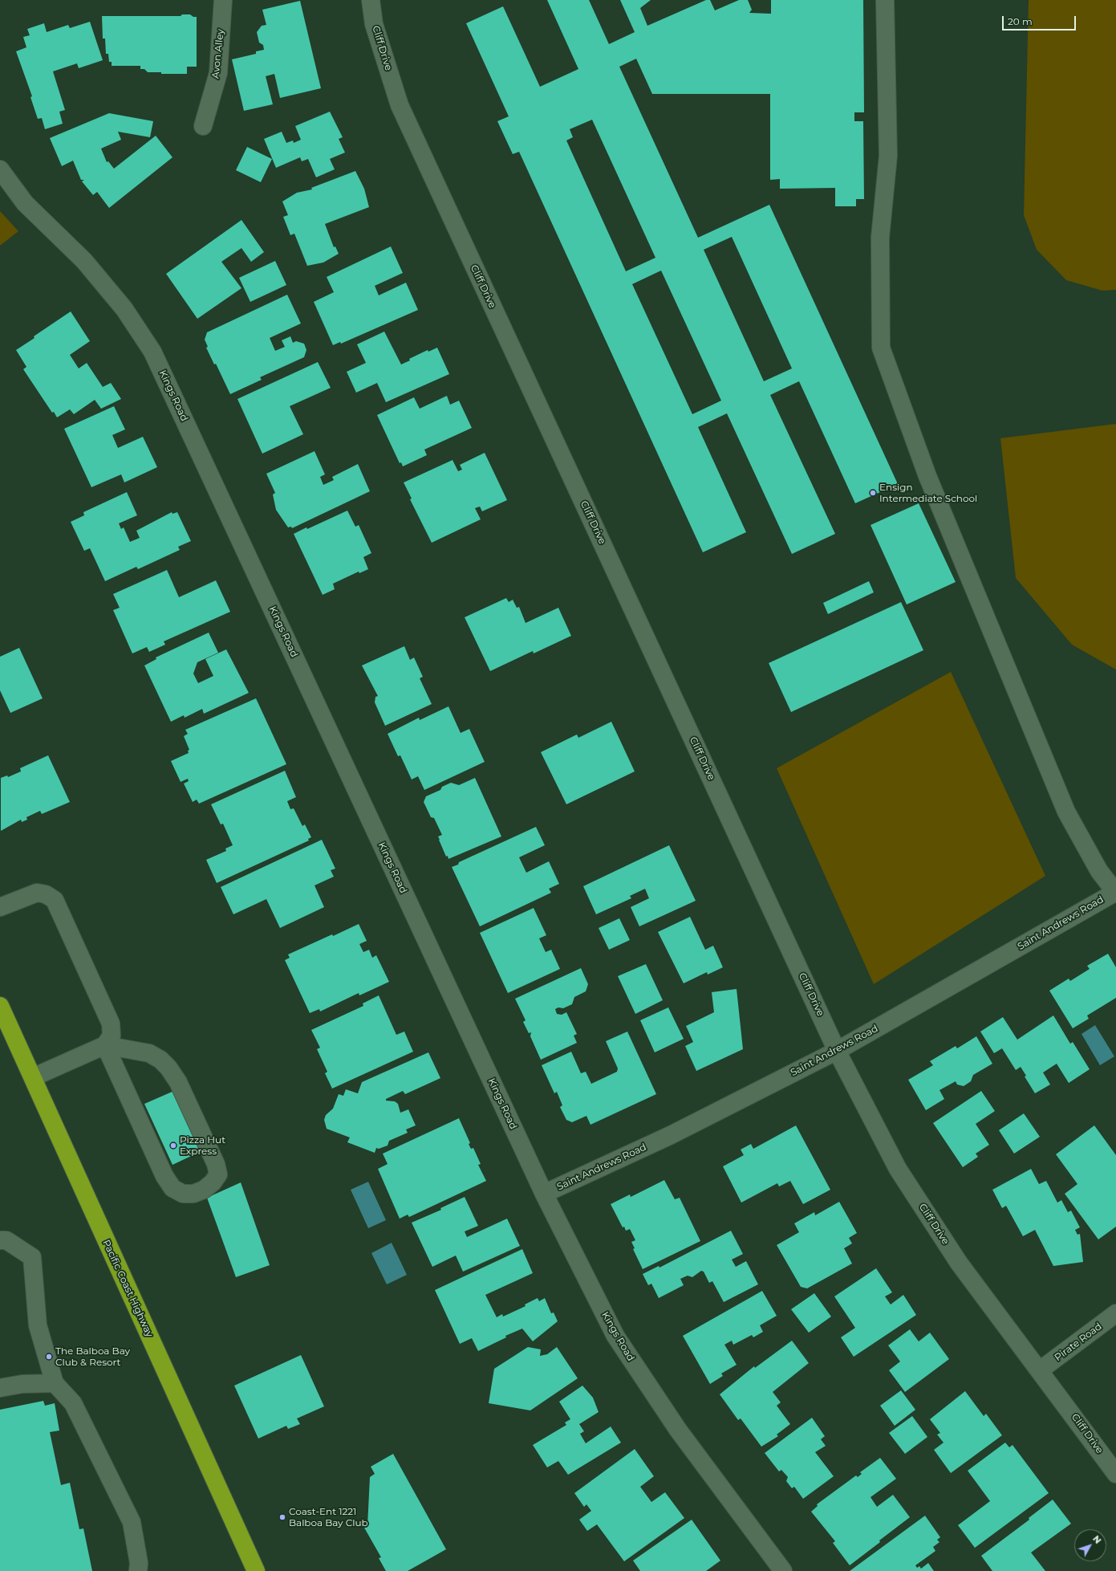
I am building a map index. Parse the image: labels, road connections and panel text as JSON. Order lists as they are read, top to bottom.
{
  "streets": {
    "highway": ["Pacific Coast Highway"],
    "street": [
      "Cliff Drive",
      "Avon Alley",
      "Kings Road",
      "Saint Andrews Road",
      "Pirate Road"
    ]
  },
  "crossings": [
    ["Cliff Drive", "Saint Andrews Road"],
    ["Cliff Drive", "Pirate Road"],
    ["Kings Road", "Saint Andrews Road"]
  ],
  "places": [
    "Ensign Intermediate School",
    "Pizza Hut Express",
    "The Balboa Bay Club & Resort",
    "Coast-Ent 1221 Balboa Bay Club"
  ],
  "scale_bar": "20 m",
  "north": "top right"
}
